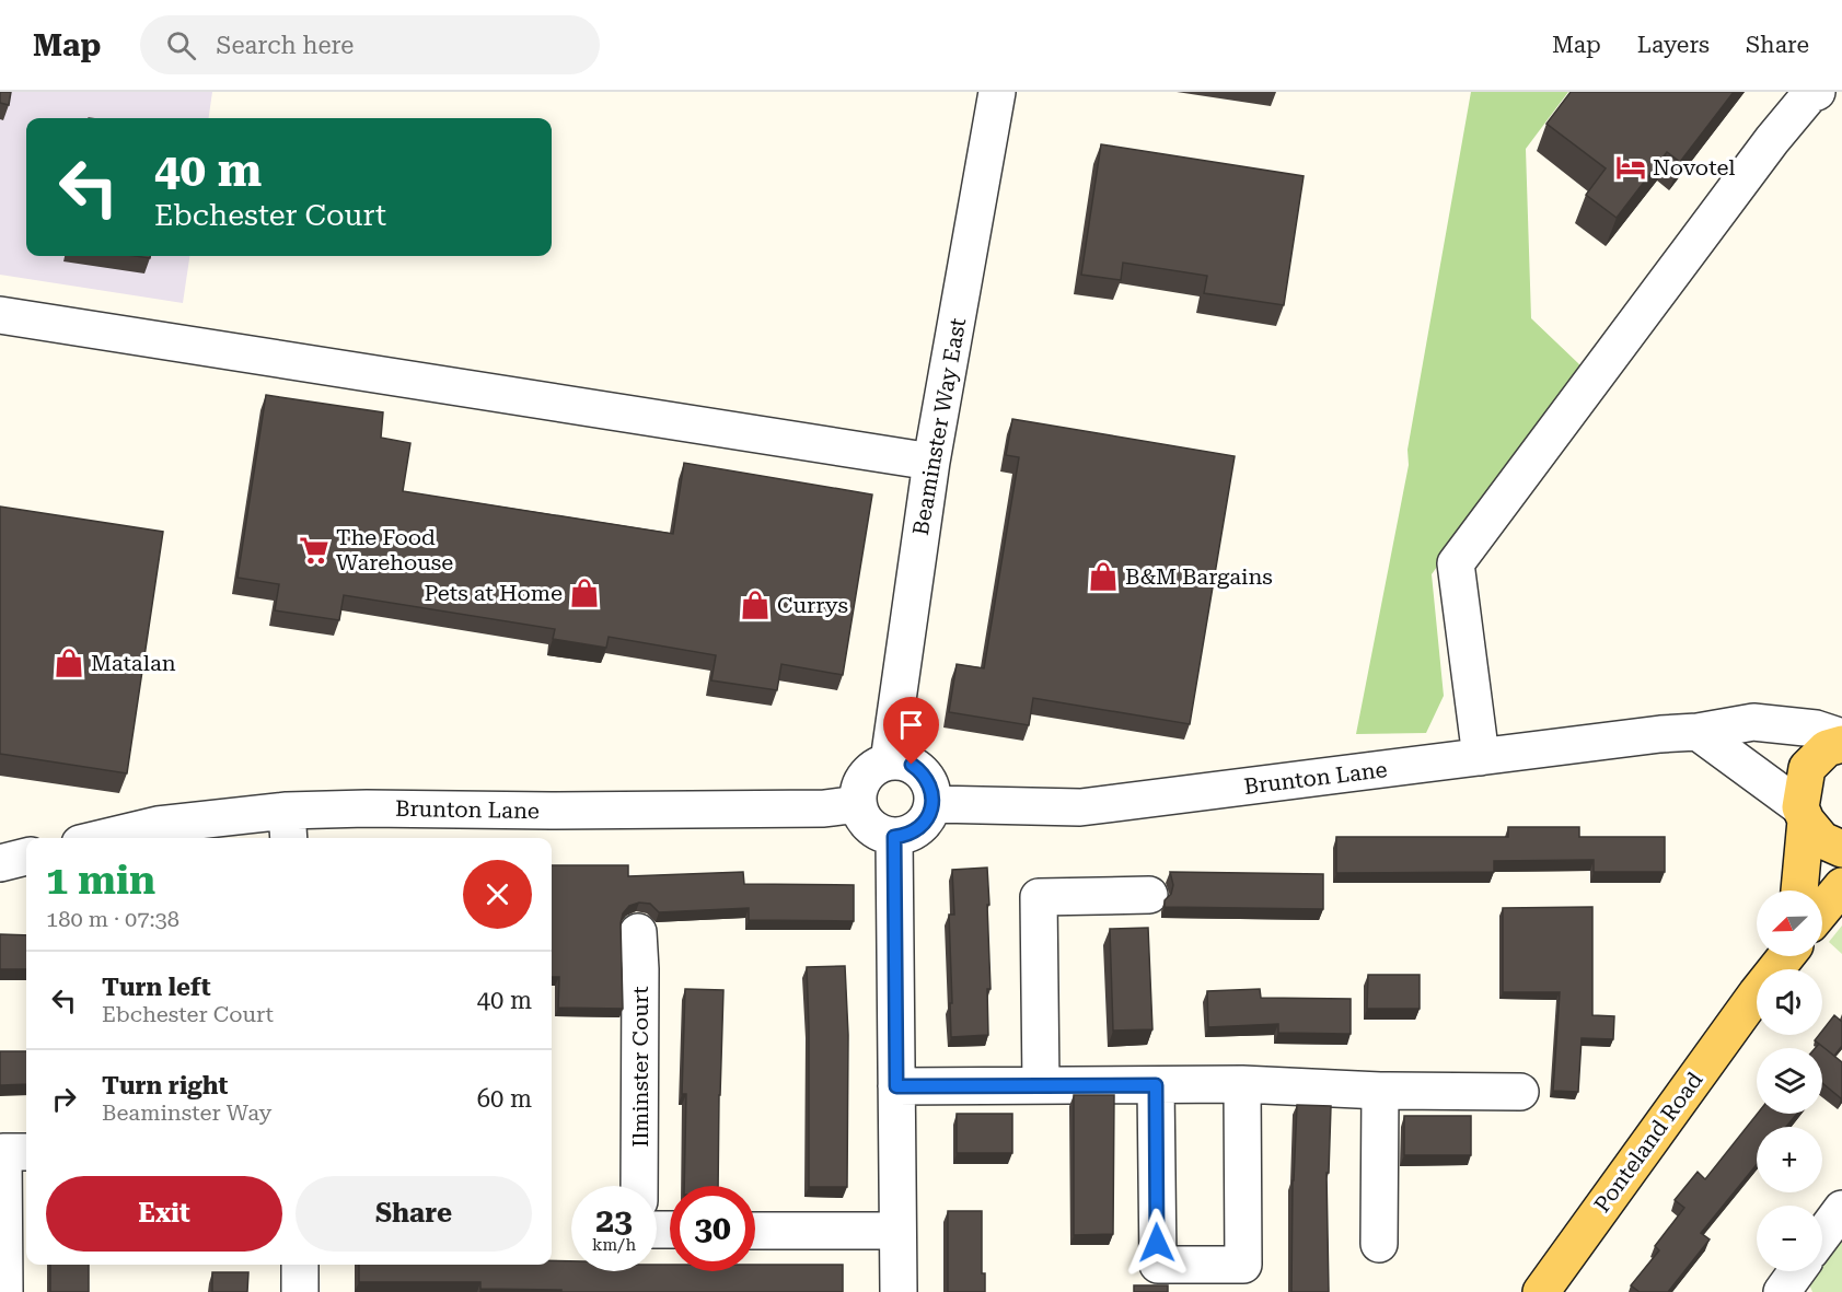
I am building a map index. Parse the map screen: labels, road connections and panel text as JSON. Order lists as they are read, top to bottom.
{
  "streets": {
    "main road": ["Ponteland Road"],
    "street": ["Beaminster Way East", "Brunton Lane", "Ilminster Court"]
  },
  "crossings": [
    ["Beaminster Way East", "Brunton Lane"]
  ],
  "places": {
    "hotel": ["Novotel"],
    "supermarket": ["The Food Warehouse"],
    "shop": [
      "B&M Bargains",
      "Pets at Home",
      "Currys",
      "Matalan"
    ]
  },
  "north": "bottom left",
  "page": {
    "header": "Map",
    "search": "Search here",
    "nav": ["Map", "Layers", "Share"],
    "turn": ["40 m", "Ebchester Court"],
    "heading": ["1 min", "180 m · 07:38"],
    "map_buttons": ["+", "−"],
    "list": [
      {
        "name": "Turn left",
        "note": "Ebchester Court",
        "value": "40 m"
      },
      {
        "name": "Turn right",
        "note": "Beaminster Way",
        "value": "60 m"
      }
    ],
    "buttons": ["Exit", "Share"],
    "speed": "23 km/h",
    "limit": "30"
  }
}
